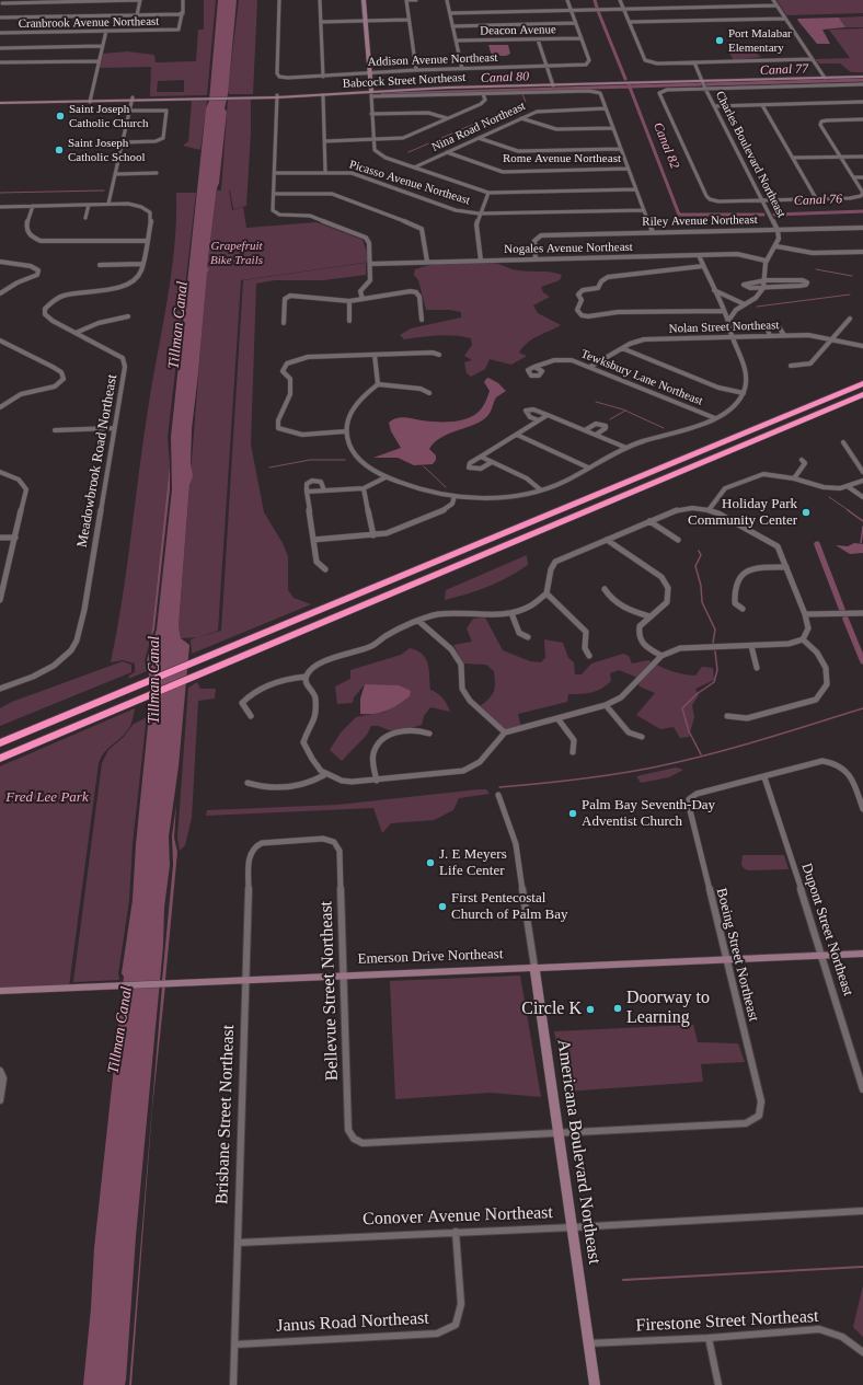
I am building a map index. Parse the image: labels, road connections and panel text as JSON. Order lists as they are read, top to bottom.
{
  "streets": {
    "main road": ["Babcock Street Northeast", "Emerson Drive Northeast", "Americana Boulevard Northeast"],
    "street": [
      "Cranbrook Avenue Northeast",
      "Deacon Avenue",
      "Addison Avenue Northeast",
      "Nina Road Northeast",
      "Charles Boulevard Northeast",
      "Rome Avenue Northeast",
      "Picasso Avenue Northeast",
      "Riley Avenue Northeast",
      "Nogales Avenue Northeast",
      "Nolan Street Northeast",
      "Tewksbury Lane Northeast",
      "Meadowbrook Road Northeast",
      "Dupont Street Northeast",
      "Boeing Street Northeast",
      "Bellevue Street Northeast",
      "Brisbane Street Northeast",
      "Conover Avenue Northeast",
      "Firestone Street Northeast",
      "Janus Road Northeast"
    ]
  },
  "crossings": [
    ["Deacon Avenue", "Addison Avenue Northeast"],
    ["Babcock Street Northeast", "Charles Boulevard Northeast"],
    ["Nina Road Northeast", "Rome Avenue Northeast"],
    ["Charles Boulevard Northeast", "Riley Avenue Northeast"],
    ["Riley Avenue Northeast", "Nogales Avenue Northeast"],
    ["Nolan Street Northeast", "Tewksbury Lane Northeast"],
    ["Dupont Street Northeast", "Boeing Street Northeast"],
    ["Dupont Street Northeast", "Emerson Drive Northeast"],
    ["Boeing Street Northeast", "Emerson Drive Northeast"],
    ["Boeing Street Northeast", "Bellevue Street Northeast"],
    ["Boeing Street Northeast", "Americana Boulevard Northeast"],
    ["Emerson Drive Northeast", "Bellevue Street Northeast"],
    ["Emerson Drive Northeast", "Brisbane Street Northeast"],
    ["Emerson Drive Northeast", "Americana Boulevard Northeast"],
    ["Bellevue Street Northeast", "Brisbane Street Northeast"],
    ["Bellevue Street Northeast", "Americana Boulevard Northeast"],
    ["Brisbane Street Northeast", "Conover Avenue Northeast"],
    ["Brisbane Street Northeast", "Janus Road Northeast"],
    ["Americana Boulevard Northeast", "Conover Avenue Northeast"],
    ["Americana Boulevard Northeast", "Firestone Street Northeast"],
    ["Conover Avenue Northeast", "Janus Road Northeast"]
  ],
  "water": [
    "Canal 77",
    "Canal 80",
    "Canal 82",
    "Canal 76",
    "Tillman Canal"
  ],
  "parks": ["Grapefruit Bike Trails", "Fred Lee Park"],
  "places": [
    "Port Malabar Elementary",
    "Saint Joseph Catholic Church",
    "Saint Joseph Catholic School",
    "Holiday Park Community Center",
    "Palm Bay Seventh-Day Adventist Church",
    "J. E Meyers Life Center",
    "First Pentecostal Church of Palm Bay",
    "Doorway to Learning",
    "Circle K"
  ]
}
